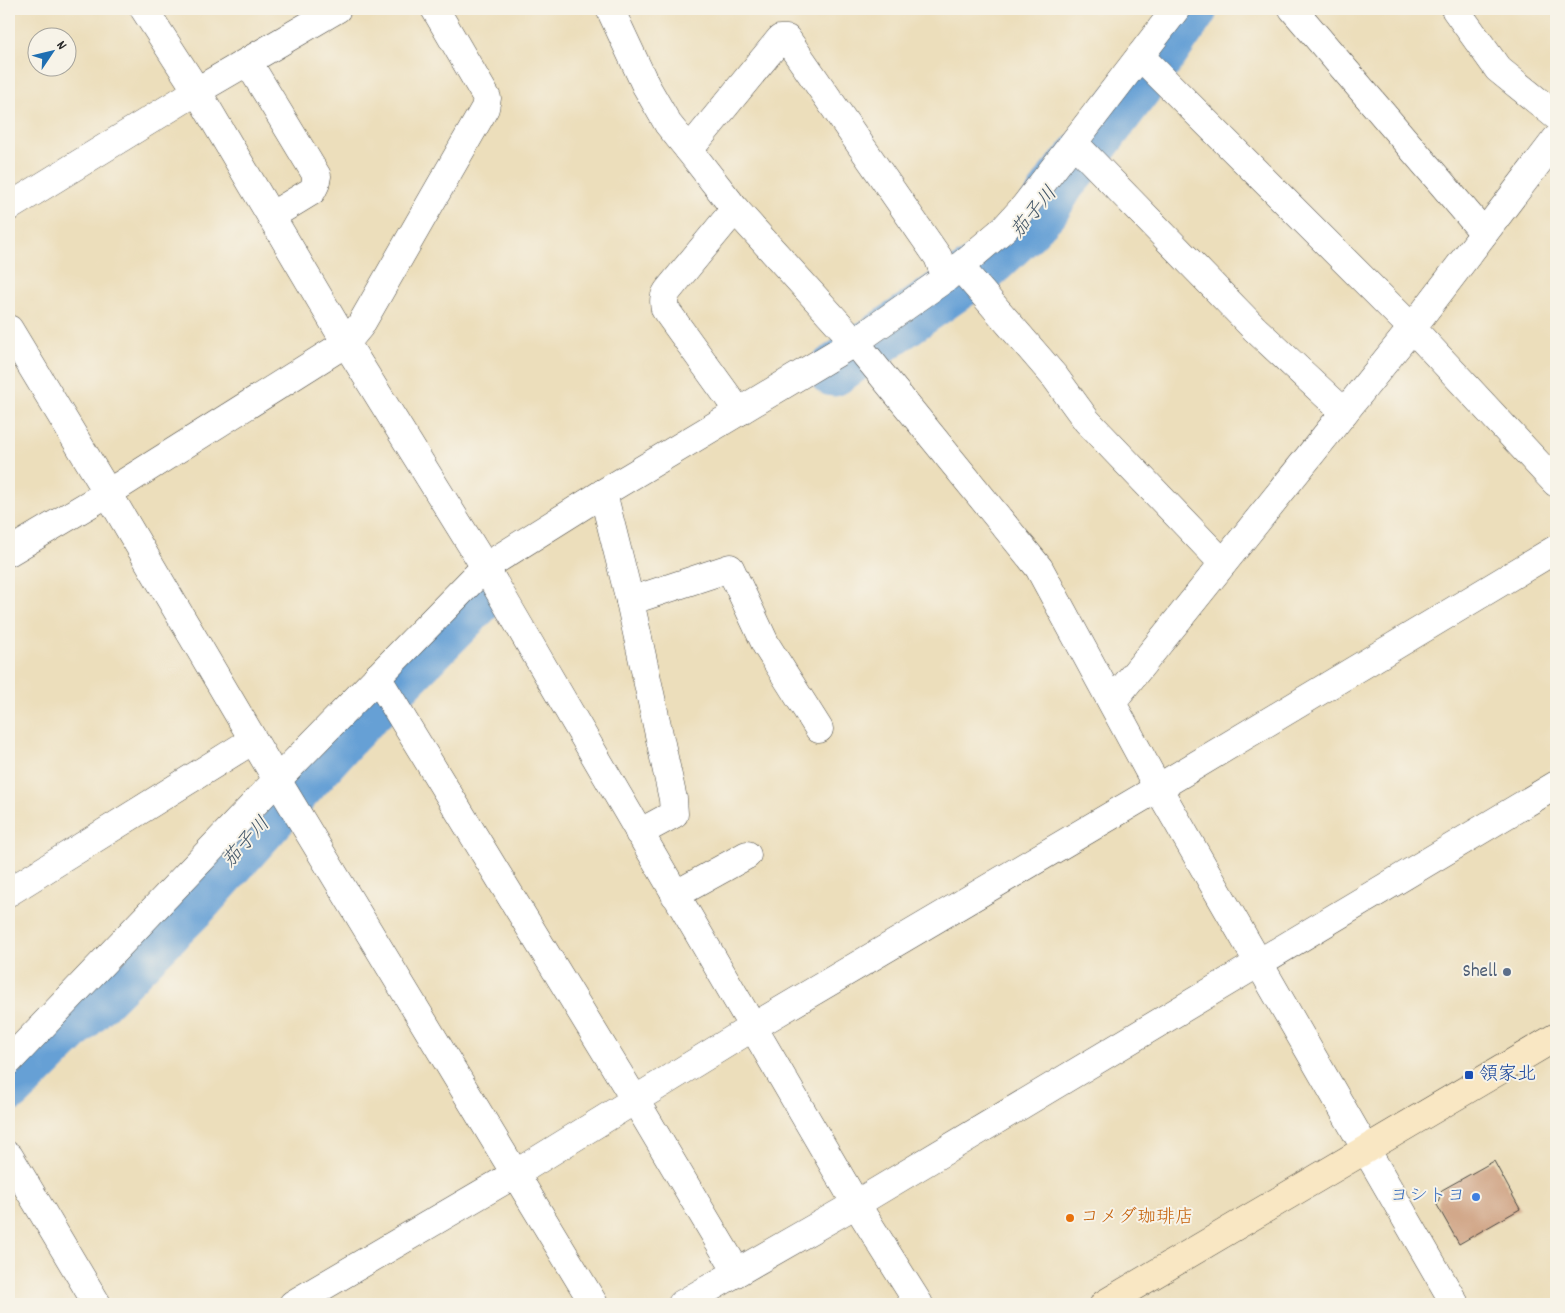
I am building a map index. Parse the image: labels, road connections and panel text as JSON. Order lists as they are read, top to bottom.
{
  "water": ["茄子川"],
  "places": {
    "other": ["Shell", "ヨシトヨ", "コメダ珈琲店"],
    "transit": ["領家北"]
  },
  "north": "top right"
}
